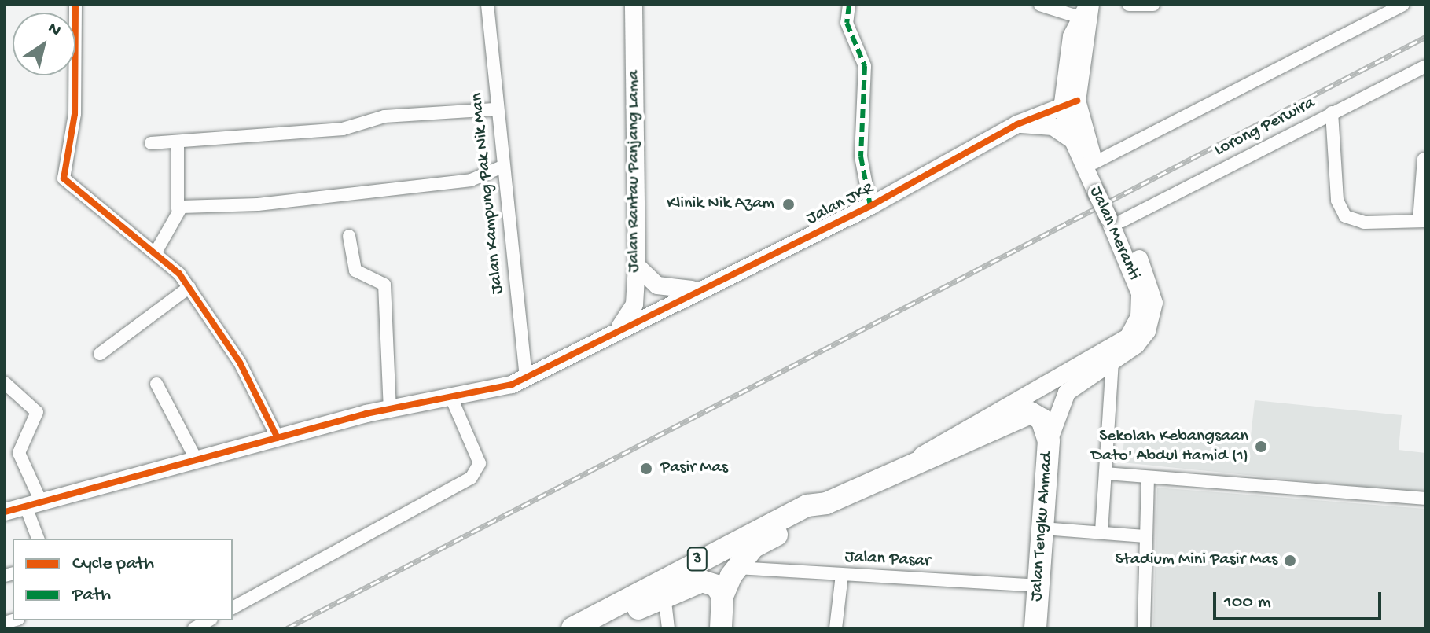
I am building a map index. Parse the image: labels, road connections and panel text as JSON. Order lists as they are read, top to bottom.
{
  "streets": {
    "highway": ["Jalan Tengku Ahmad", "3"],
    "street": [
      "Lorong Perwira",
      "Jalan Rantau Panjang Lama",
      "Jalan Kampung Pak Nik Man",
      "Jalan JKR",
      "Jalan Meranti",
      "Jalan Pasar"
    ]
  },
  "crossings": [
    ["Lorong Perwira", "Jalan Meranti"],
    ["Jalan Rantau Panjang Lama", "Jalan JKR"],
    ["Jalan Kampung Pak Nik Man", "Jalan JKR"],
    ["Jalan JKR", "Jalan Meranti"],
    ["Jalan Tengku Ahmad", "3"],
    ["Jalan Tengku Ahmad", "Jalan Pasar"],
    ["3", "Jalan Pasar"]
  ],
  "places": [
    "Klinik Nik Azam",
    "Sekolah Kebangsaan Dato' Abdul Hamid (1)",
    "Pasir Mas",
    "Stadium Mini Pasir Mas"
  ],
  "legend": ["Cycle path", "Path"],
  "scale_bar": "100 m",
  "north": "top right"
}
